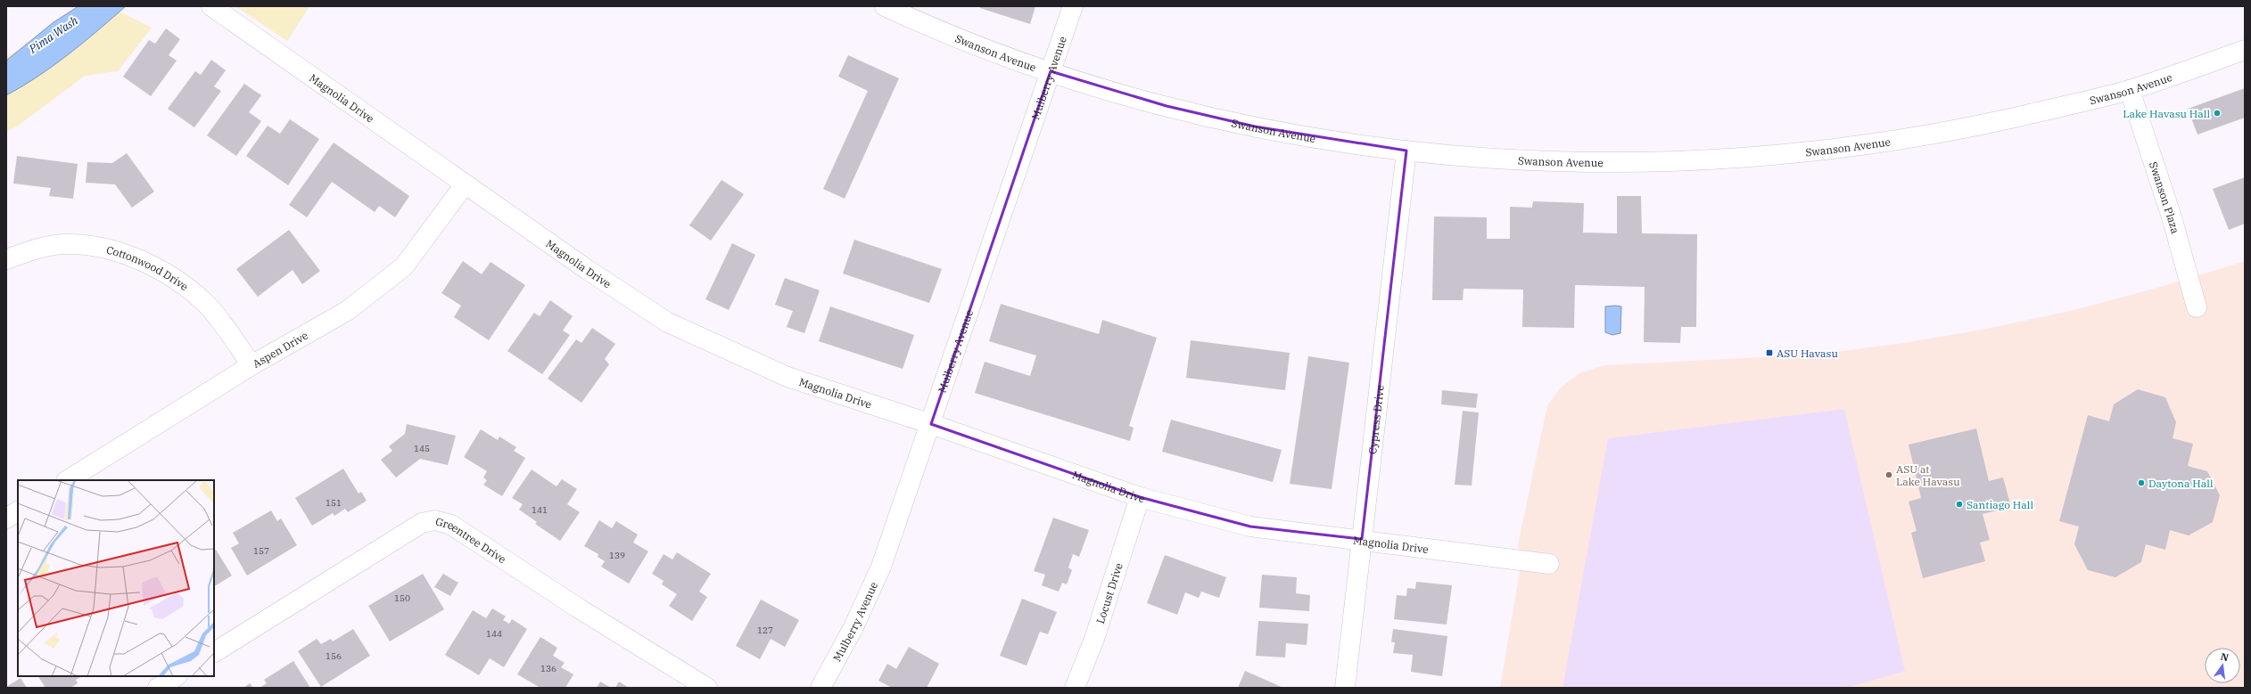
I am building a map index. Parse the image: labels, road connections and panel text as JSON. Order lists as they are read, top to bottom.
{
  "streets": {
    "street": [
      "Swanson Avenue",
      "Mulberry Avenue",
      "Magnolia Drive",
      "Swanson Plaza",
      "Cottonwood Drive",
      "Aspen Drive",
      "Cypress Drive",
      "Greentree Drive",
      "Locust Drive"
    ]
  },
  "crossings": [
    ["Swanson Avenue", "Mulberry Avenue"],
    ["Swanson Avenue", "Swanson Plaza"],
    ["Swanson Avenue", "Cypress Drive"],
    ["Mulberry Avenue", "Magnolia Drive"],
    ["Magnolia Drive", "Aspen Drive"],
    ["Magnolia Drive", "Cypress Drive"],
    ["Magnolia Drive", "Locust Drive"],
    ["Cottonwood Drive", "Aspen Drive"]
  ],
  "water": ["Pima Wash"],
  "places": {
    "other": [
      "Lake Havasu Hall",
      "ASU at Lake Havasu",
      "Daytona Hall",
      "Santiago Hall"
    ],
    "transit": ["ASU Havasu"]
  },
  "house_numbers": [
    "145",
    "151",
    "141",
    "157",
    "139",
    "150",
    "127",
    "144",
    "156",
    "136"
  ],
  "north": "top"
}
